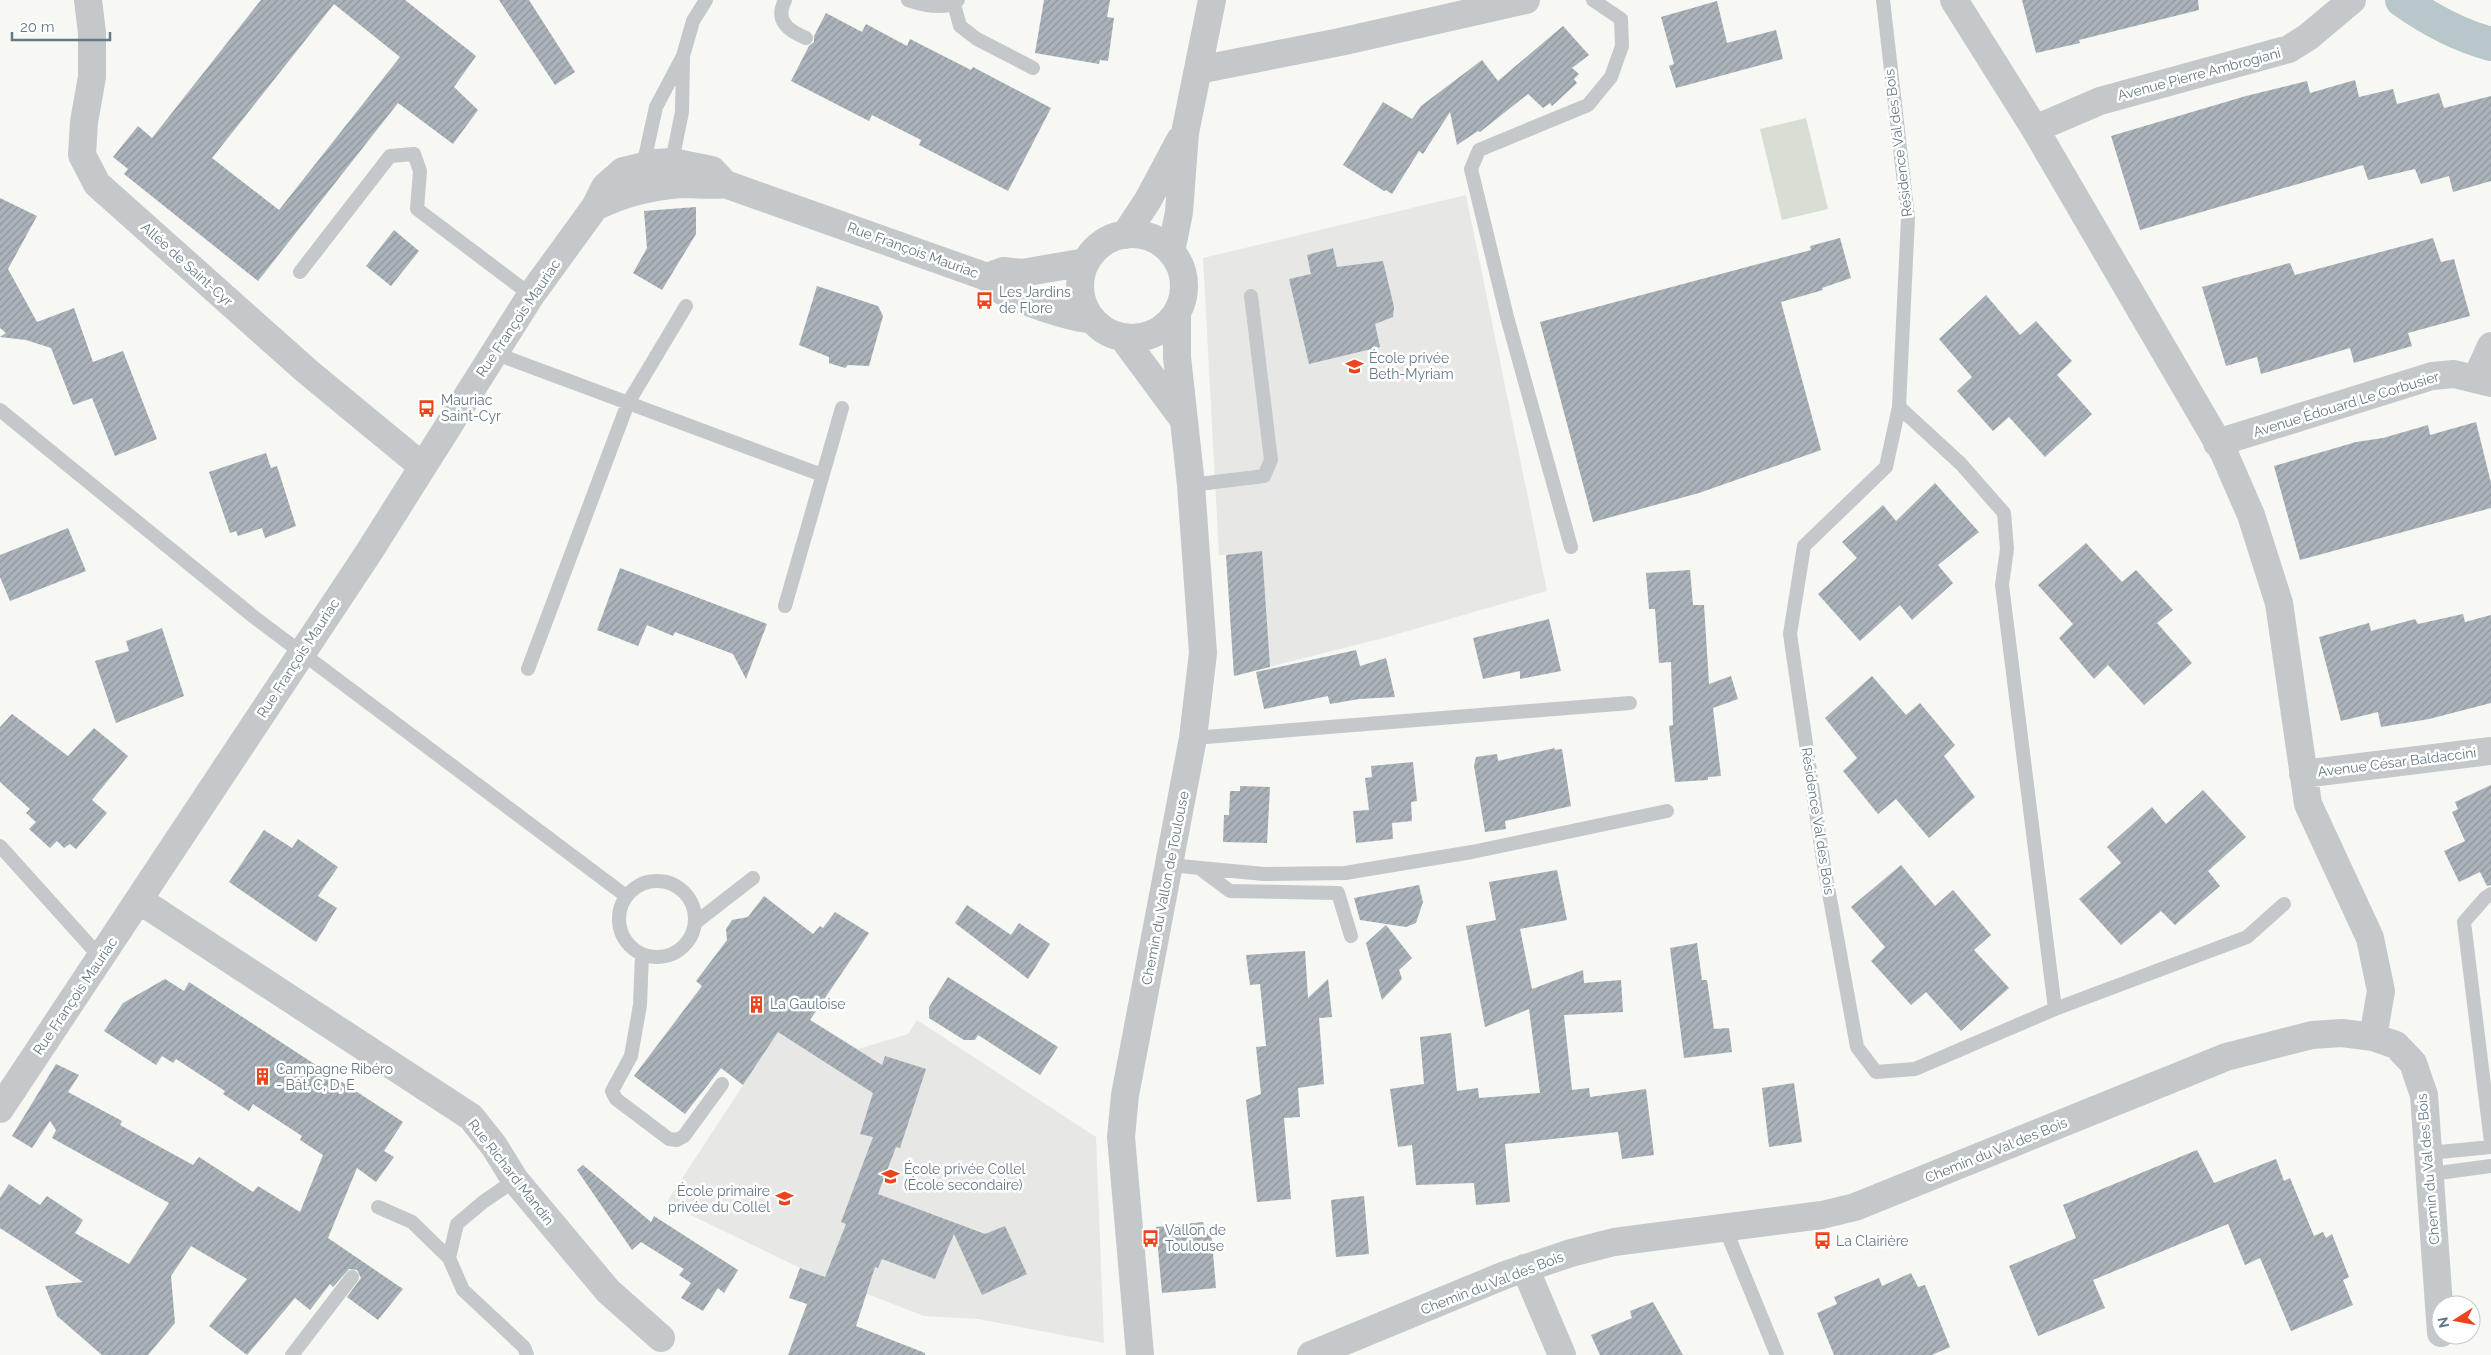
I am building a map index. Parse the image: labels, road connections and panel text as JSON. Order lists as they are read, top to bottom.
{
  "streets": {
    "street": [
      "Avenue Pierre Ambrogiani",
      "Rue François Mauriac",
      "Allée de Saint-Cyr",
      "Avenue Édouard Le Corbusier",
      "Avenue César Baldaccini",
      "Chemin du Vallon de Toulouse",
      "Chemin du Val des Bois",
      "Rue Richard Mandin"
    ],
    "lane": ["Résidence Val des Bois"]
  },
  "crossings": [
    ["Rue François Mauriac", "Allée de Saint-Cyr"],
    ["Rue François Mauriac", "Chemin du Vallon de Toulouse"],
    ["Rue François Mauriac", "Rue Richard Mandin"]
  ],
  "places": {
    "bus stop": [
      "Les Jardins de Flore",
      "Mauriac Saint-Cyr",
      "Vallon de Toulouse",
      "La Clairière"
    ],
    "school or university": ["École privée Beth-Myriam", "École privée Collel (École secondaire)", "École primaire privée du Collel"],
    "building": ["La Gauloise", "Campagne Ribéro - Bât. C, D, E"]
  },
  "scale_bar": "20 m",
  "north": "left"
}
